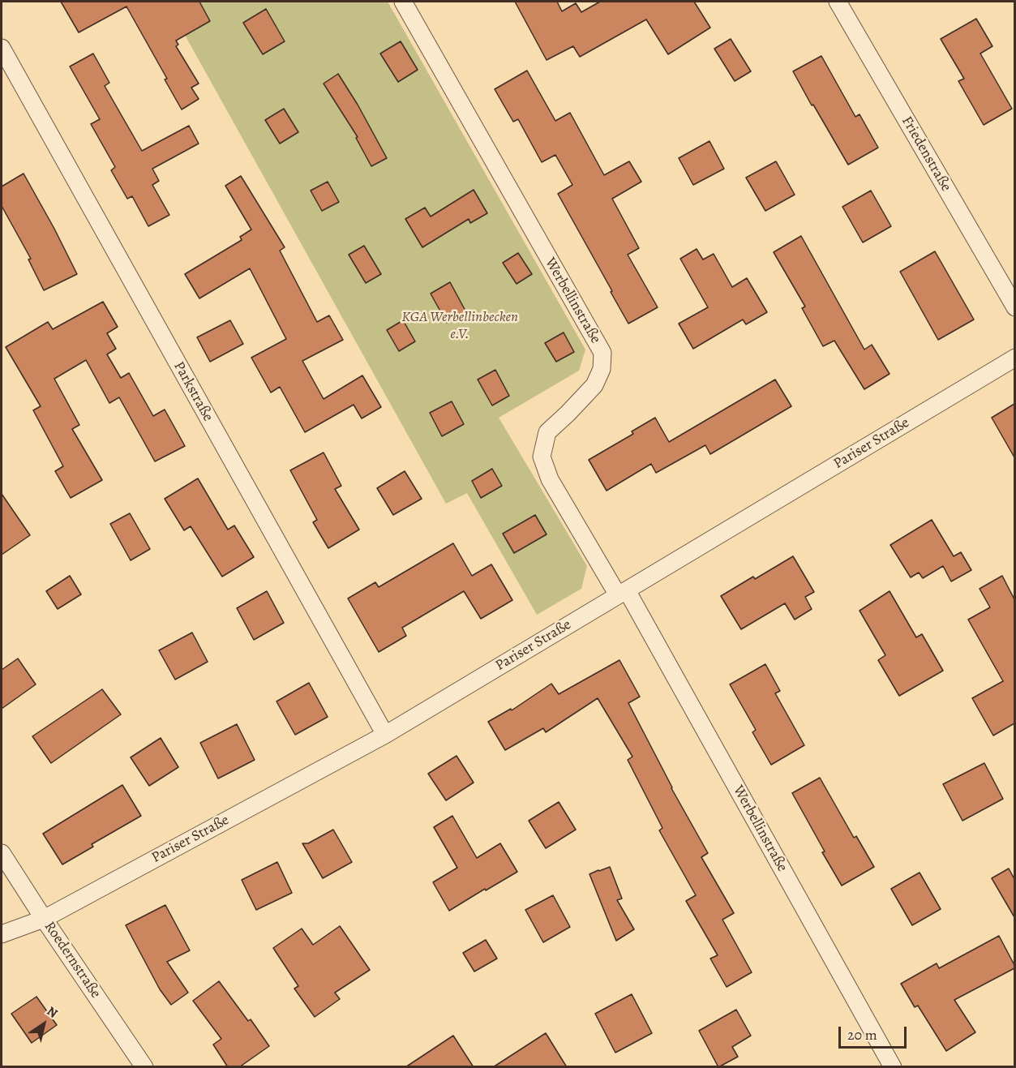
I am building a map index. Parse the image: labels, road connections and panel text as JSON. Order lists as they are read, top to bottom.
{
  "streets": {
    "street": [
      "Friedenstraße",
      "Werbellinstraße",
      "Parkstraße",
      "Pariser Straße",
      "Roedernstraße"
    ]
  },
  "crossings": [
    ["Werbellinstraße", "Pariser Straße"],
    ["Parkstraße", "Pariser Straße"],
    ["Pariser Straße", "Roedernstraße"]
  ],
  "parks": ["KGA Werbellinbecken e.V."],
  "scale_bar": "20 m",
  "north": "top right"
}
